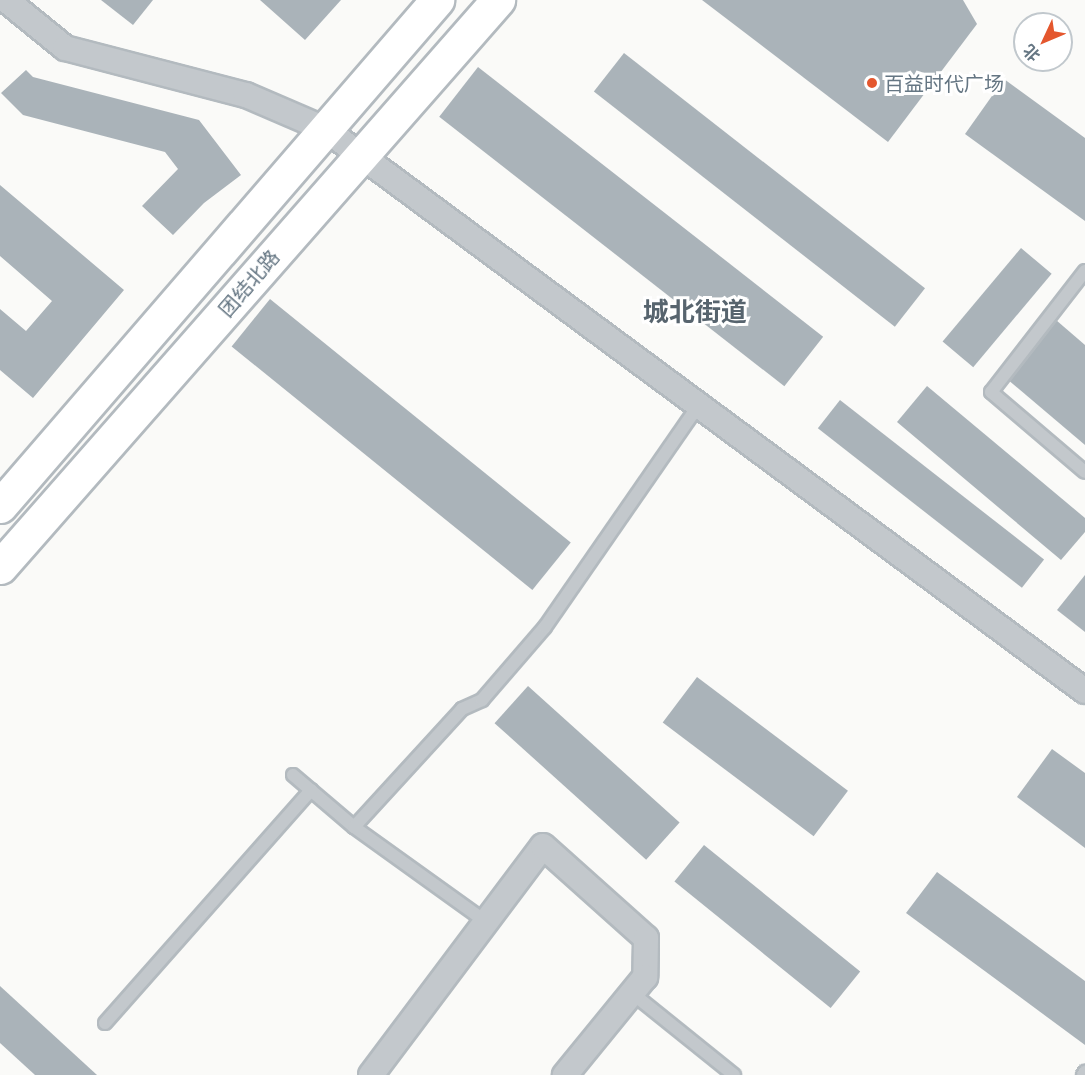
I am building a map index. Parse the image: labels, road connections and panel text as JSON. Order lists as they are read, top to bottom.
{
  "streets": {
    "main road": ["团结北路"]
  },
  "districts": ["城北街道"],
  "places": ["百益时代广场"],
  "north": "bottom left"
}
